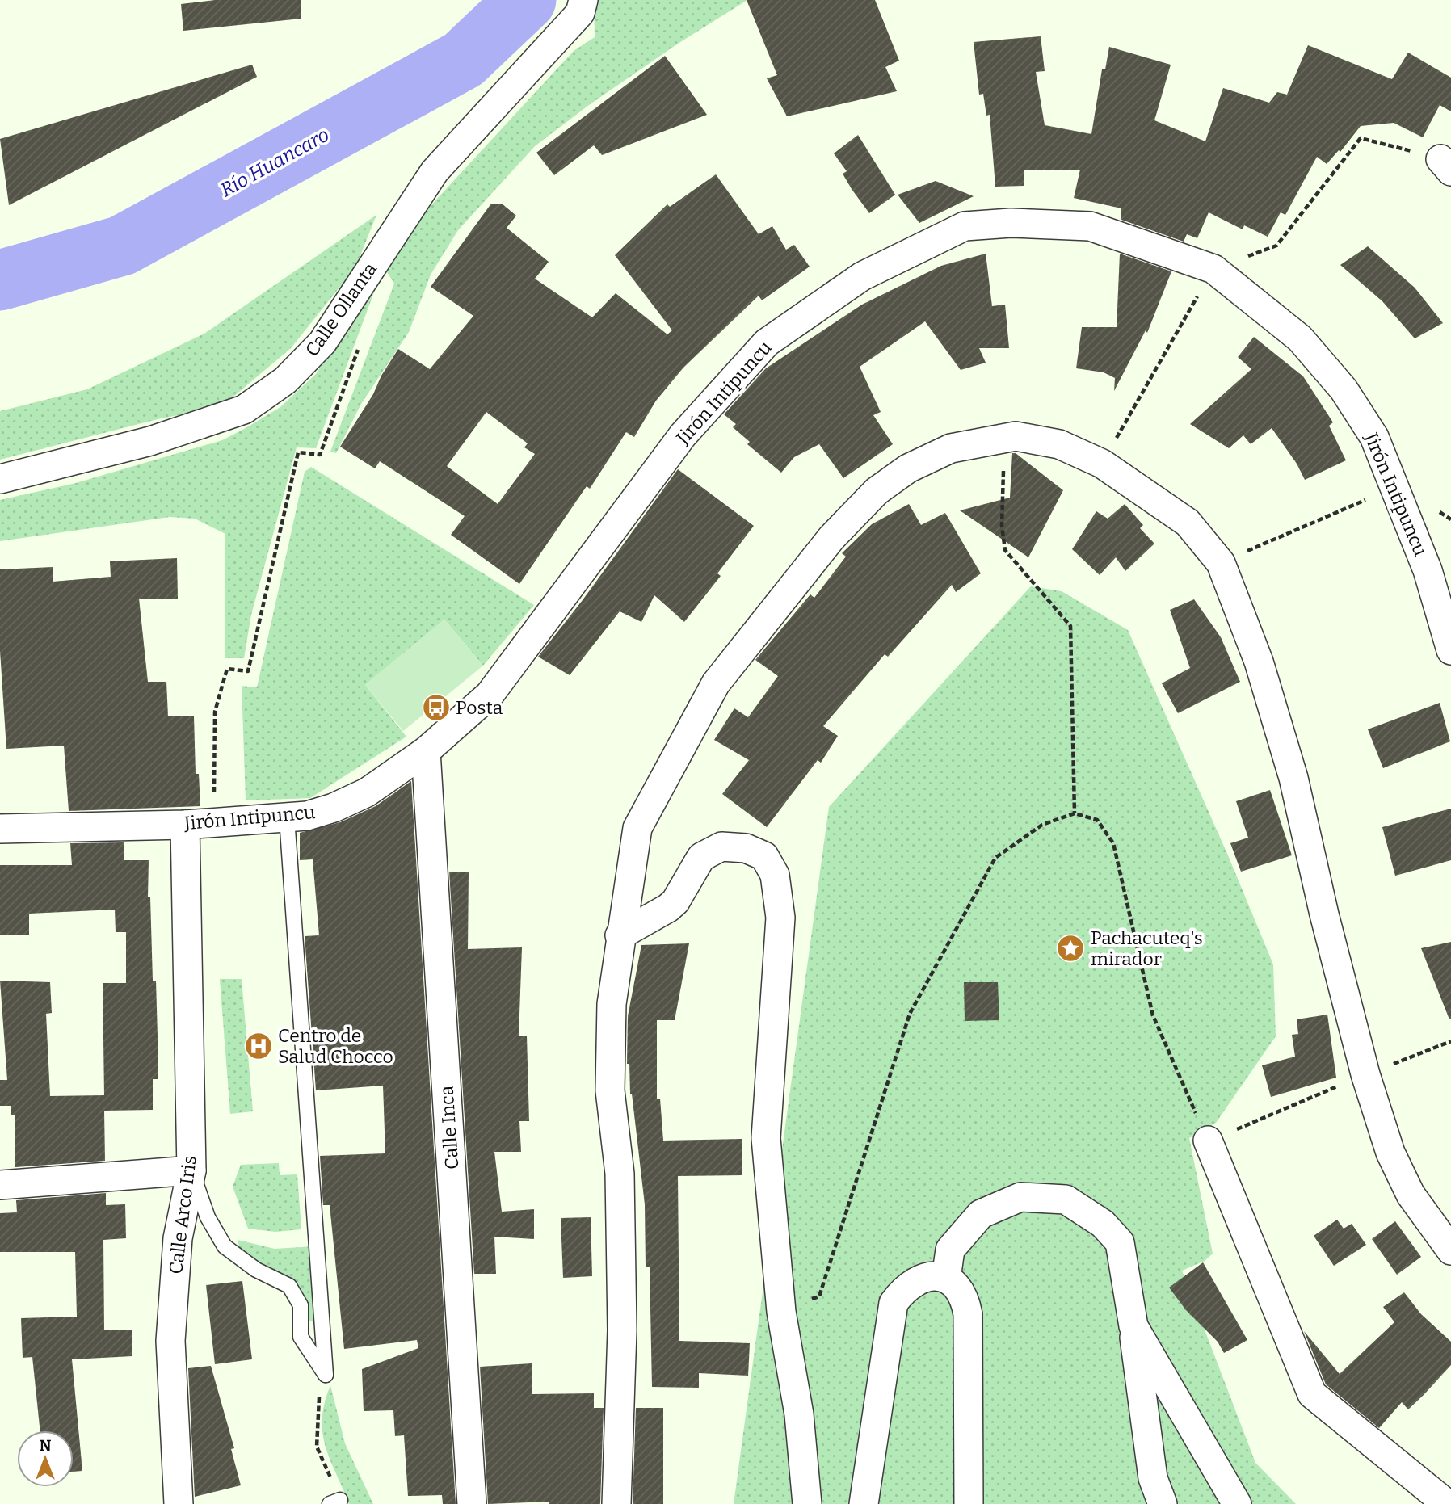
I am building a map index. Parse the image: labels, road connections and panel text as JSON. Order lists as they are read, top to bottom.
{
  "streets": {
    "street": [
      "Calle Ollanta",
      "Jirón Intipuncu",
      "Calle Inca",
      "Calle Arco Iris"
    ]
  },
  "crossings": [
    ["Jirón Intipuncu", "Calle Inca"],
    ["Jirón Intipuncu", "Calle Arco Iris"]
  ],
  "water": ["Río Huancaro"],
  "places": {
    "bus stop": ["Posta"],
    "place": ["Pachacuteq's mirador"],
    "hospital": ["Centro de Salud Chocco"]
  },
  "north": "top"
}
